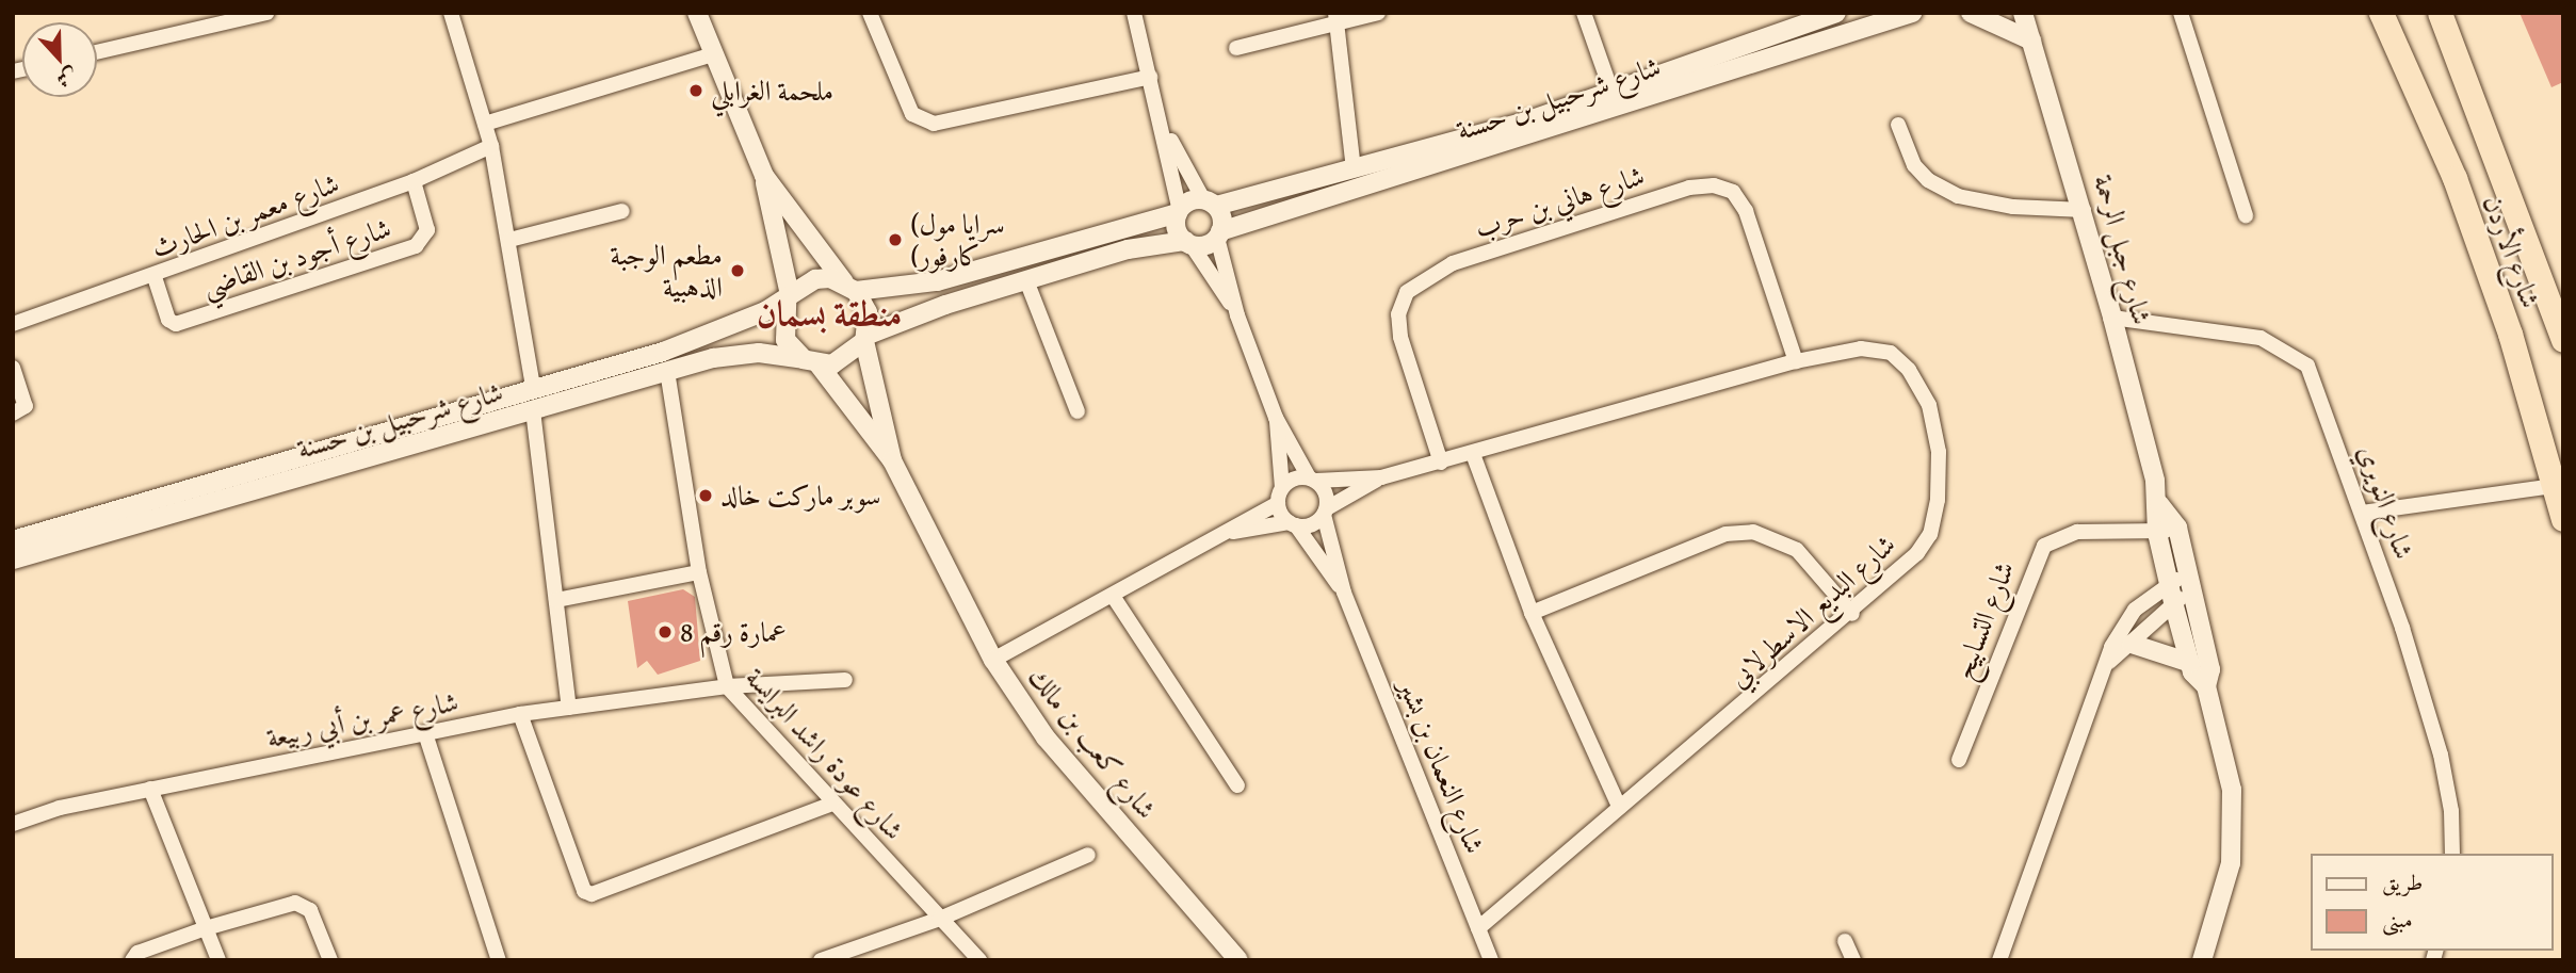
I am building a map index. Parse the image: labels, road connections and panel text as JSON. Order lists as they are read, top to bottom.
{
  "streets": {
    "highway": ["شارع الأردن"],
    "street": [
      "شارع شرحبيل بن حسنة",
      "شارع هاني بن حرب",
      "شارع معمر بن الحارث",
      "شارع جبل الرحمة",
      "شارع أجود بن القاضي",
      "شارع النويري",
      "شارع البديع الاسطرلابي",
      "شارع التسابيح",
      "شارع عمر بن أبي ربيعة",
      "شارع كعب بن مالك",
      "شارع عودة راشد البرايسة",
      "شارع النعمان بن بشير"
    ]
  },
  "crossings": [
    ["شارع شرحبيل بن حسنة", "شارع كعب بن مالك"],
    ["شارع شرحبيل بن حسنة", "شارع عودة راشد البرايسة"],
    ["شارع هاني بن حرب", "شارع البديع الاسطرلابي"],
    ["شارع معمر بن الحارث", "شارع أجود بن القاضي"],
    ["شارع جبل الرحمة", "شارع النويري"],
    ["شارع جبل الرحمة", "شارع التسابيح"],
    ["شارع البديع الاسطرلابي", "شارع النعمان بن بشير"],
    ["شارع عمر بن أبي ربيعة", "شارع عودة راشد البرايسة"]
  ],
  "districts": ["منطقة بسمان"],
  "places": [
    "ملحمة الغرابلي",
    "(سرايا مول (كارفور",
    "مطعم الوجبة الذهبية",
    "سوبر ماركت خالد",
    "عمارة رقم 8"
  ],
  "legend": ["طريق", "مبنى"],
  "north": "bottom"
}
